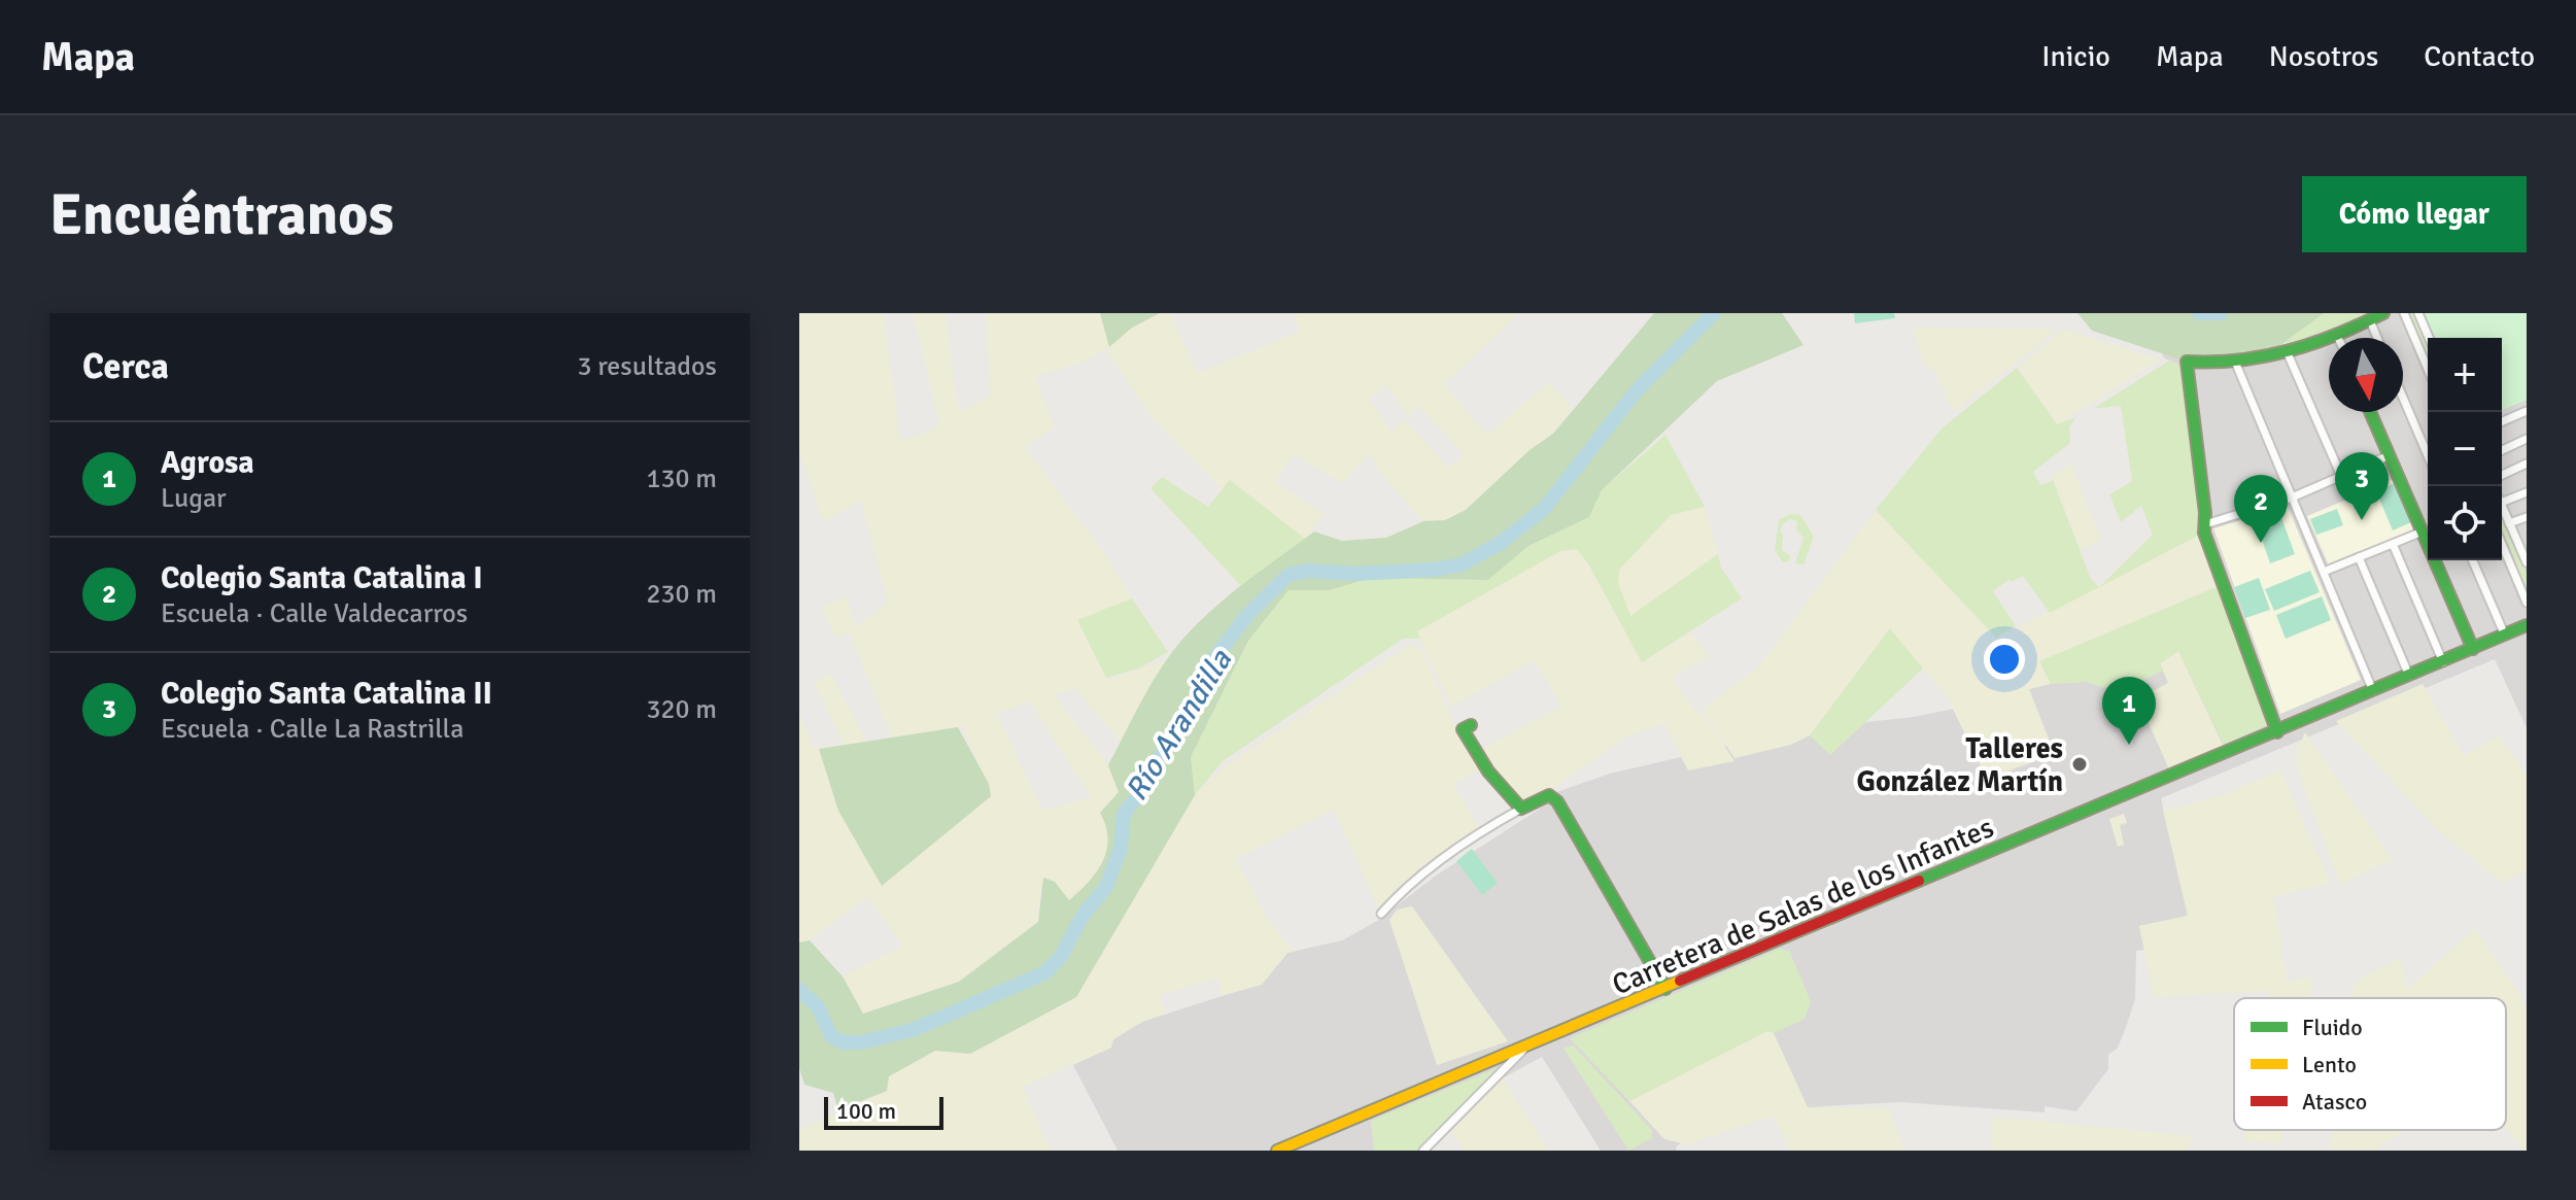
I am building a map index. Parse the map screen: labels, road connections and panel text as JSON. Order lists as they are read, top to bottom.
{
  "streets": {
    "main road": ["Carretera de Salas de los Infantes"]
  },
  "water": ["Río Arandilla"],
  "places": ["Talleres González Martín"],
  "legend": ["Fluido", "Lento", "Atasco"],
  "scale_bar": "100 m",
  "north": "bottom",
  "page": {
    "header": "Mapa",
    "nav": [
      "Inicio",
      "Mapa",
      "Nosotros",
      "Contacto"
    ],
    "buttons": "Cómo llegar",
    "title": "Encuéntranos",
    "heading": ["Cerca", "3 resultados"],
    "map_buttons": ["+", "−"],
    "list": [
      {
        "mark": "1",
        "name": "Agrosa",
        "note": "Lugar",
        "value": "130 m"
      },
      {
        "mark": "2",
        "name": "Colegio Santa Catalina I",
        "note": "Escuela · Calle Valdecarros",
        "value": "230 m"
      },
      {
        "mark": "3",
        "name": "Colegio Santa Catalina II",
        "note": "Escuela · Calle La Rastrilla",
        "value": "320 m"
      }
    ],
    "pins": ["3", "2", "1"],
    "scale": "100 m"
  }
}
